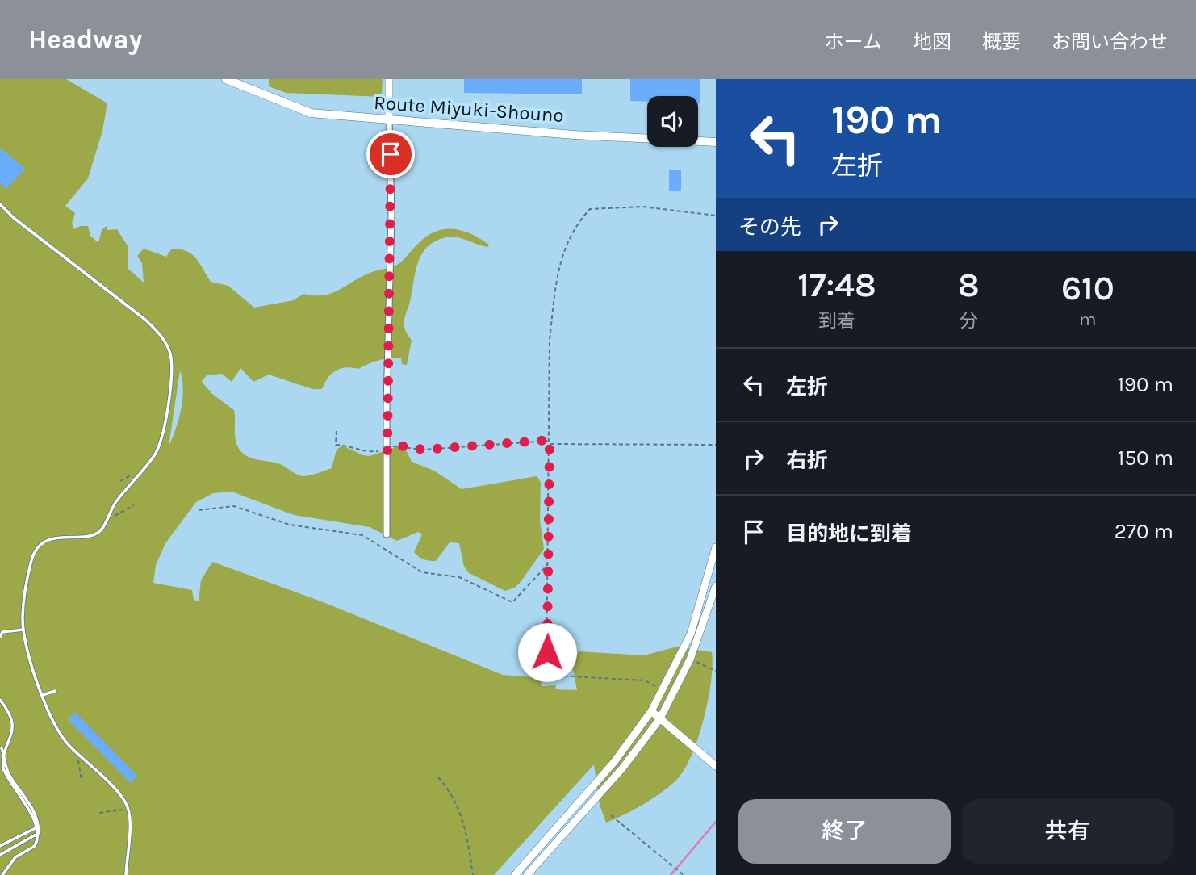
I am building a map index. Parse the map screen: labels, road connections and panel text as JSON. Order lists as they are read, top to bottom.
{
  "streets": {
    "main road": ["Route Miyuki-Shouno"]
  },
  "page": {
    "header": "Headway",
    "nav": [
      "ホーム",
      "地図",
      "概要",
      "お問い合わせ"
    ],
    "turn": ["190 m", "左折"],
    "then": "その先",
    "eta": [
      "17:48",
      "到着",
      "8",
      "分",
      "610",
      "m"
    ],
    "list": [
      {
        "name": "左折",
        "value": "190 m"
      },
      {
        "name": "右折",
        "value": "150 m"
      },
      {
        "name": "目的地に到着",
        "value": "270 m"
      }
    ],
    "buttons": ["終了", "共有"]
  }
}
